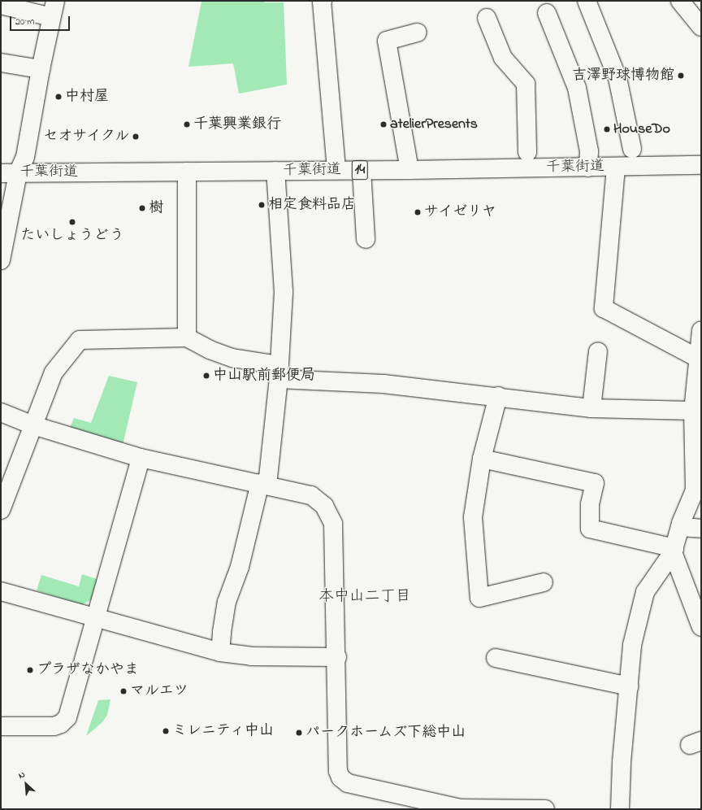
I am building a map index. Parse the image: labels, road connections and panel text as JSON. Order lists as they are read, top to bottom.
{
  "streets": {
    "main road": ["千葉街道", "14"]
  },
  "districts": ["本中山二丁目"],
  "places": [
    "吉澤野球博物館",
    "中村屋",
    "千葉興業銀行",
    "atelierPresents",
    "HouseDo",
    "セオサイクル",
    "相定食料品店",
    "樹",
    "サイゼリヤ",
    "たいしょうどう",
    "中山駅前郵便局",
    "プラザなかやま",
    "マルエツ",
    "ミレニティ中山",
    "パークホームズ下総中山"
  ],
  "scale_bar": "20 m",
  "north": "top left"
}
